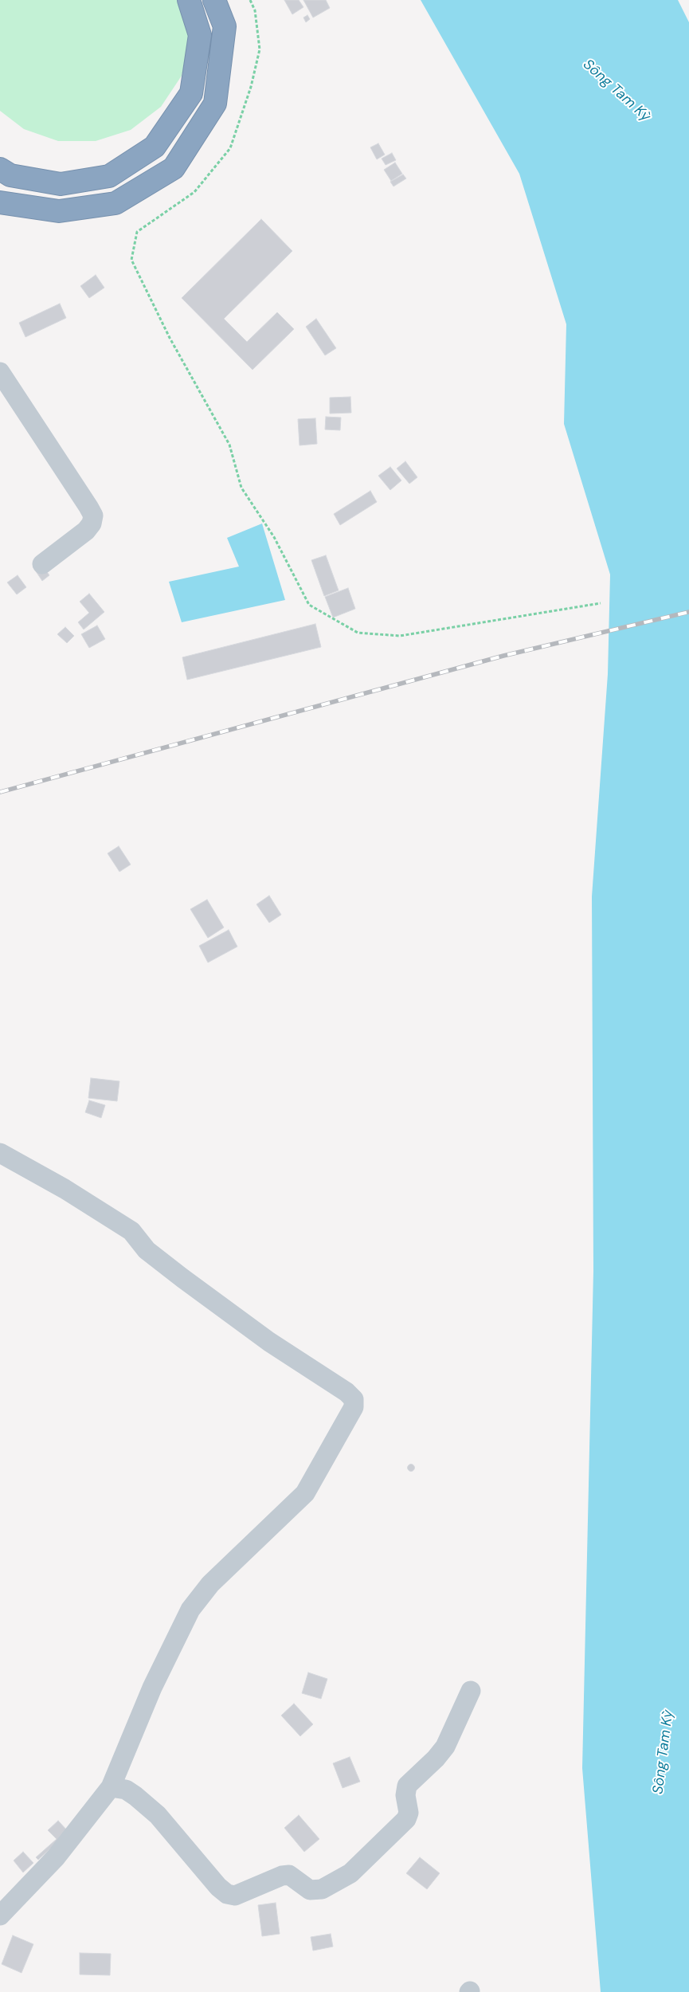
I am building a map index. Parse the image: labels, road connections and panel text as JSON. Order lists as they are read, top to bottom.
{
  "water": ["Sông Tam Kỳ"]
}
